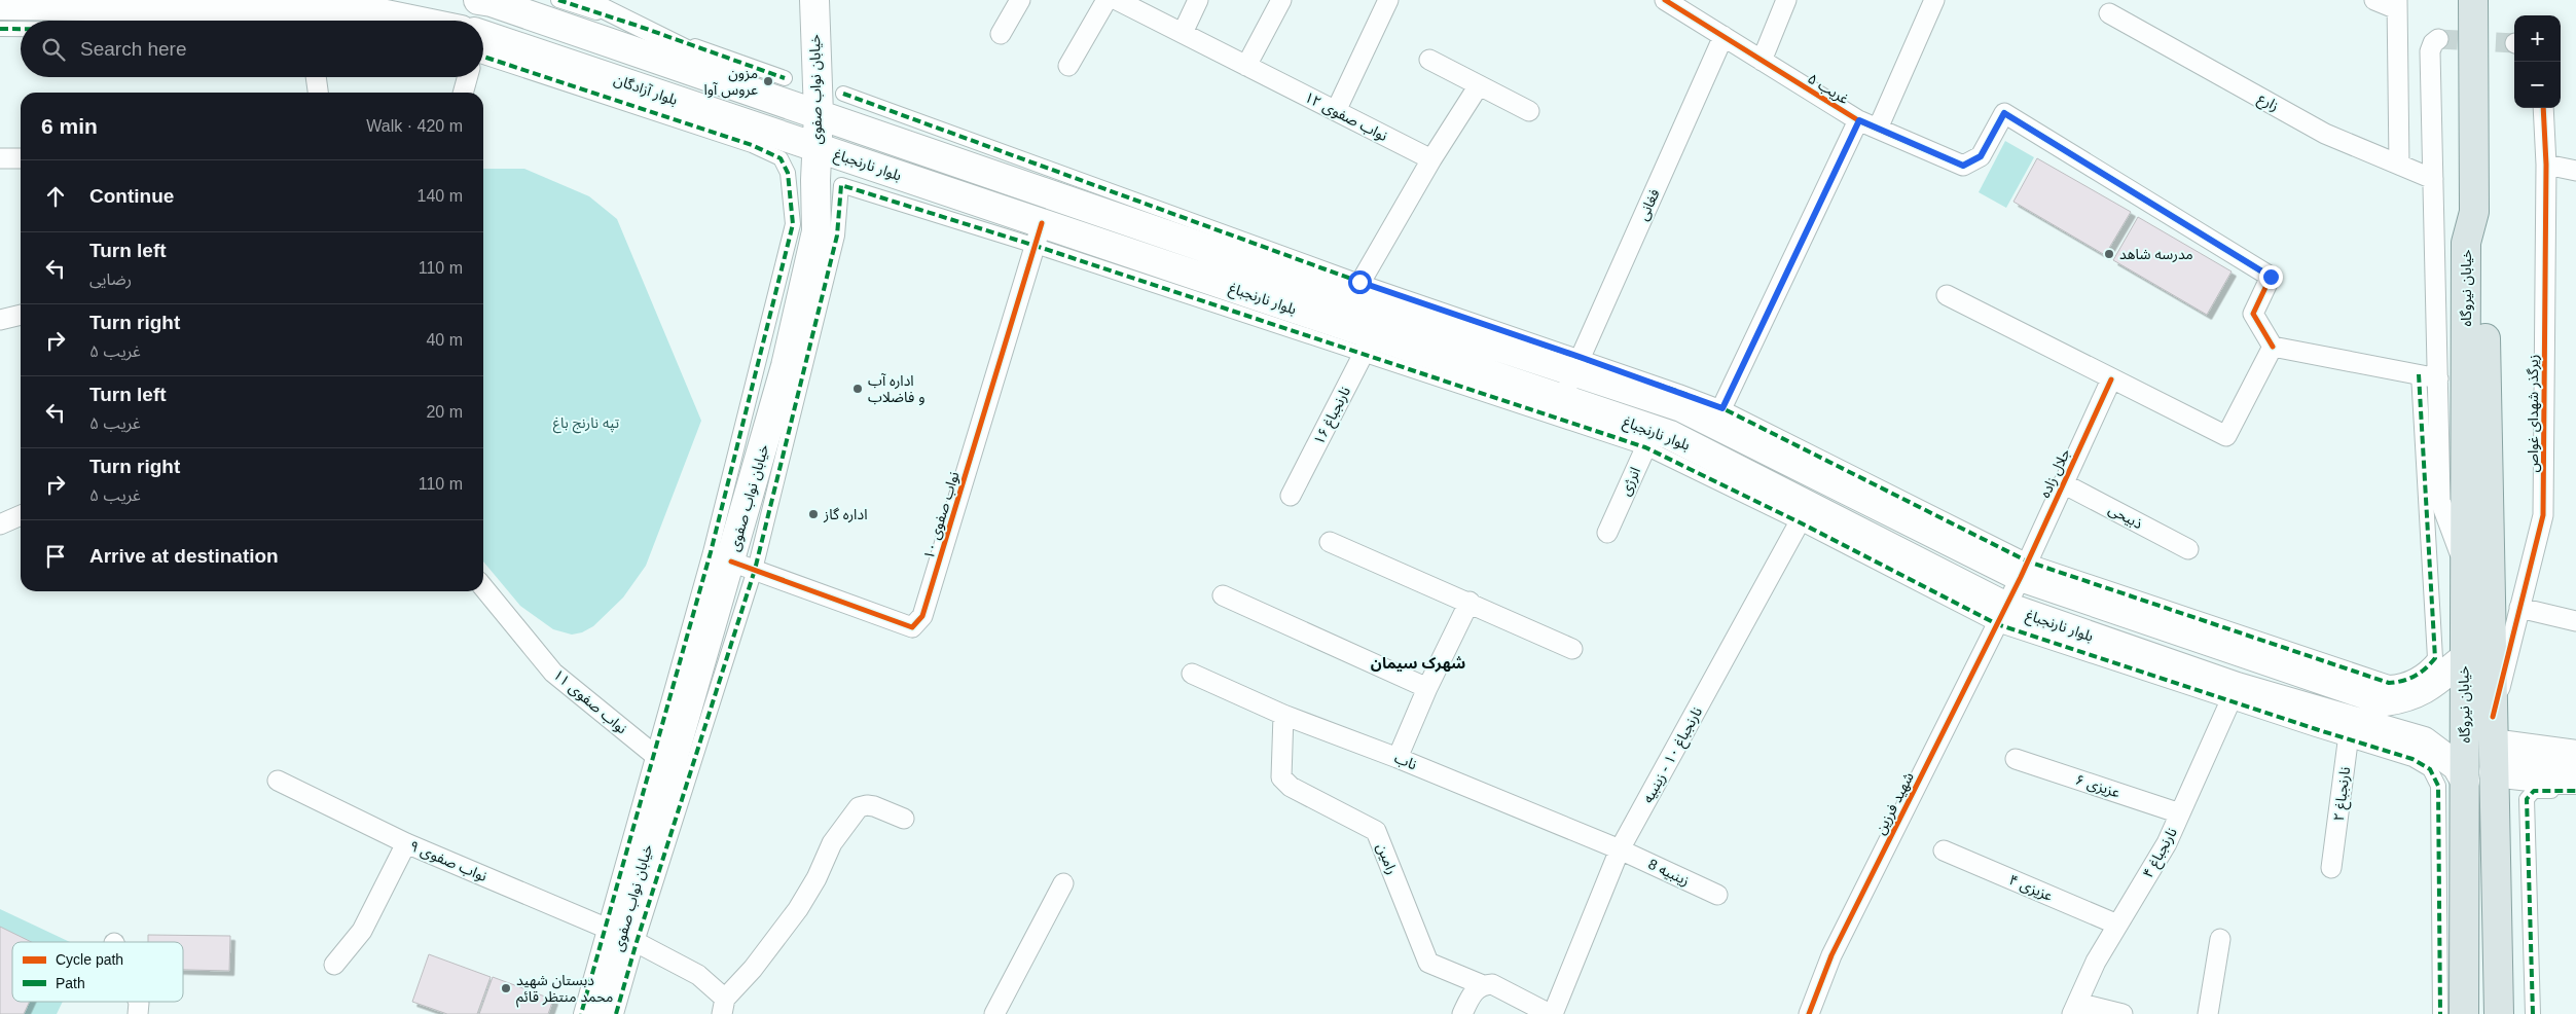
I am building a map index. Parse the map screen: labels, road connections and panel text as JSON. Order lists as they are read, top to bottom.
{
  "streets": {
    "main road": [
      "بلوار آزادگان",
      "خیابان نواب صفوی",
      "بلوار نارنجباغ",
      "خیابان نیروگاه"
    ],
    "street": [
      "غریب ۵",
      "زارع",
      "نواب صفوی ۱۲",
      "فغانی",
      "زیرگذر شهدای غواص",
      "نارنجباغ ۱۶",
      "جلال زاده",
      "انرژی",
      "نواب صفوی ۱۰",
      "ذبیحی",
      "نواب صفوی ۱۱",
      "نارنجباغ ۱۰ - زینبیه",
      "ناب",
      "عزیزی ۶",
      "نارنجباغ ۲",
      "شهید فرزین",
      "نارنجباغ ۴",
      "رامین",
      "نواب صفوی ۹",
      "زینبیه 8",
      "عزیزی ۴"
    ]
  },
  "crossings": [
    ["غریب ۵", "فغانی"],
    ["بلوار آزادگان", "خیابان نواب صفوی"],
    ["بلوار آزادگان", "بلوار نارنجباغ"],
    ["خیابان نواب صفوی", "بلوار نارنجباغ"],
    ["خیابان نواب صفوی", "نواب صفوی ۱۰"],
    ["خیابان نواب صفوی", "نواب صفوی ۱۱"],
    ["خیابان نواب صفوی", "نواب صفوی ۹"],
    ["بلوار نارنجباغ", "فغانی"],
    ["بلوار نارنجباغ", "خیابان نیروگاه"],
    ["بلوار نارنجباغ", "نارنجباغ ۱۶"],
    ["بلوار نارنجباغ", "جلال زاده"],
    ["بلوار نارنجباغ", "انرژی"],
    ["بلوار نارنجباغ", "نواب صفوی ۱۰"],
    ["بلوار نارنجباغ", "نارنجباغ ۱۰ - زینبیه"],
    ["بلوار نارنجباغ", "نارنجباغ ۲"],
    ["بلوار نارنجباغ", "شهید فرزین"],
    ["بلوار نارنجباغ", "نارنجباغ ۴"],
    ["خیابان نیروگاه", "زیرگذر شهدای غواص"],
    ["جلال زاده", "ذبیحی"],
    ["جلال زاده", "شهید فرزین"],
    ["نارنجباغ ۱۰ - زینبیه", "ناب"],
    ["نارنجباغ ۱۰ - زینبیه", "رامین"],
    ["نارنجباغ ۱۰ - زینبیه", "زینبیه 8"],
    ["ناب", "رامین"],
    ["ناب", "زینبیه 8"],
    ["عزیزی ۶", "نارنجباغ ۴"],
    ["نارنجباغ ۴", "عزیزی ۴"]
  ],
  "districts": ["شهرک سیمان"],
  "parks": ["تپه نارنج باغ"],
  "places": [
    "مزون عروس آوا",
    "مدرسه شاهد",
    "اداره آب و فاضلاب",
    "اداره گاز",
    "دبستان شهید محمد منتظر قائم"
  ],
  "legend": ["Cycle path", "Path"],
  "page": {
    "map_buttons": ["+", "−"],
    "search": "Search here",
    "heading": ["6 min", "Walk · 420 m"],
    "list": [
      ["Continue", "140 m"],
      ["Turn left", "رضایی", "110 m"],
      ["Turn right", "غریب ۵", "40 m"],
      ["Turn left", "غریب ۵", "20 m"],
      ["Turn right", "غریب ۵", "110 m"],
      "Arrive at destination"
    ]
  }
}
